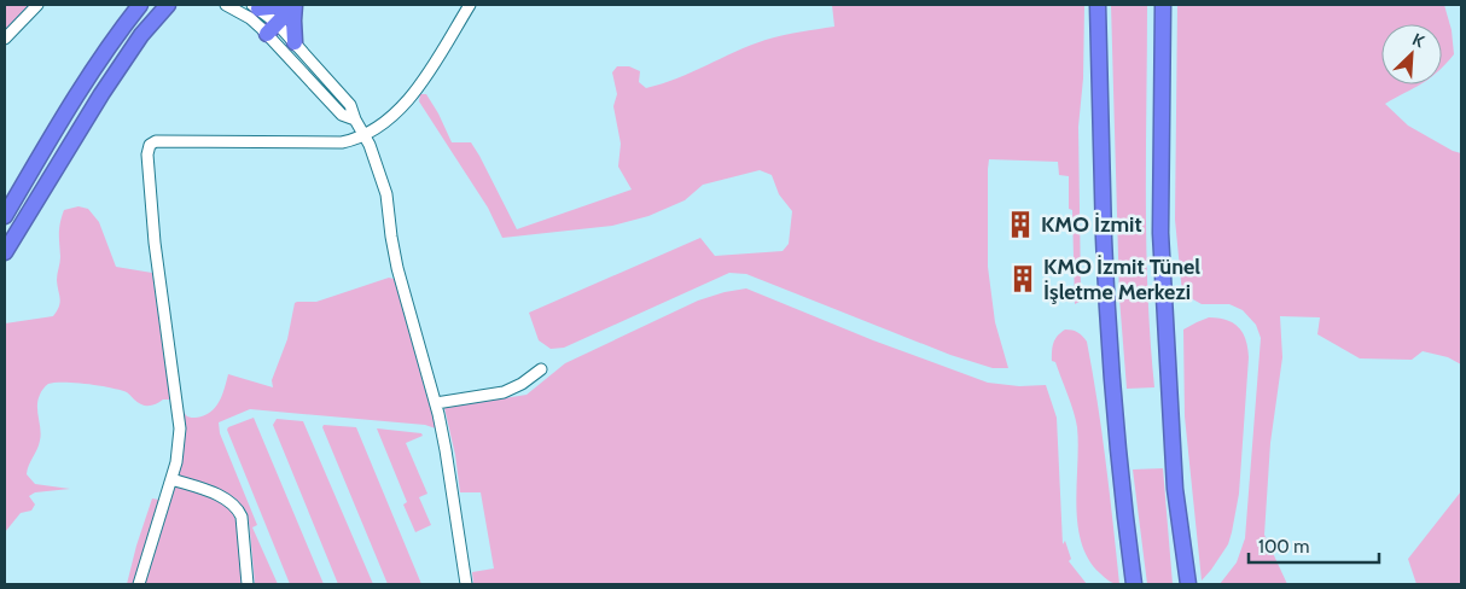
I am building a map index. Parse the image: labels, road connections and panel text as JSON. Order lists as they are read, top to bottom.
{
  "places": {
    "building": ["KMO İzmit", "KMO İzmit Tünel İşletme Merkezi"]
  },
  "scale_bar": "100 m",
  "north": "top right"
}
